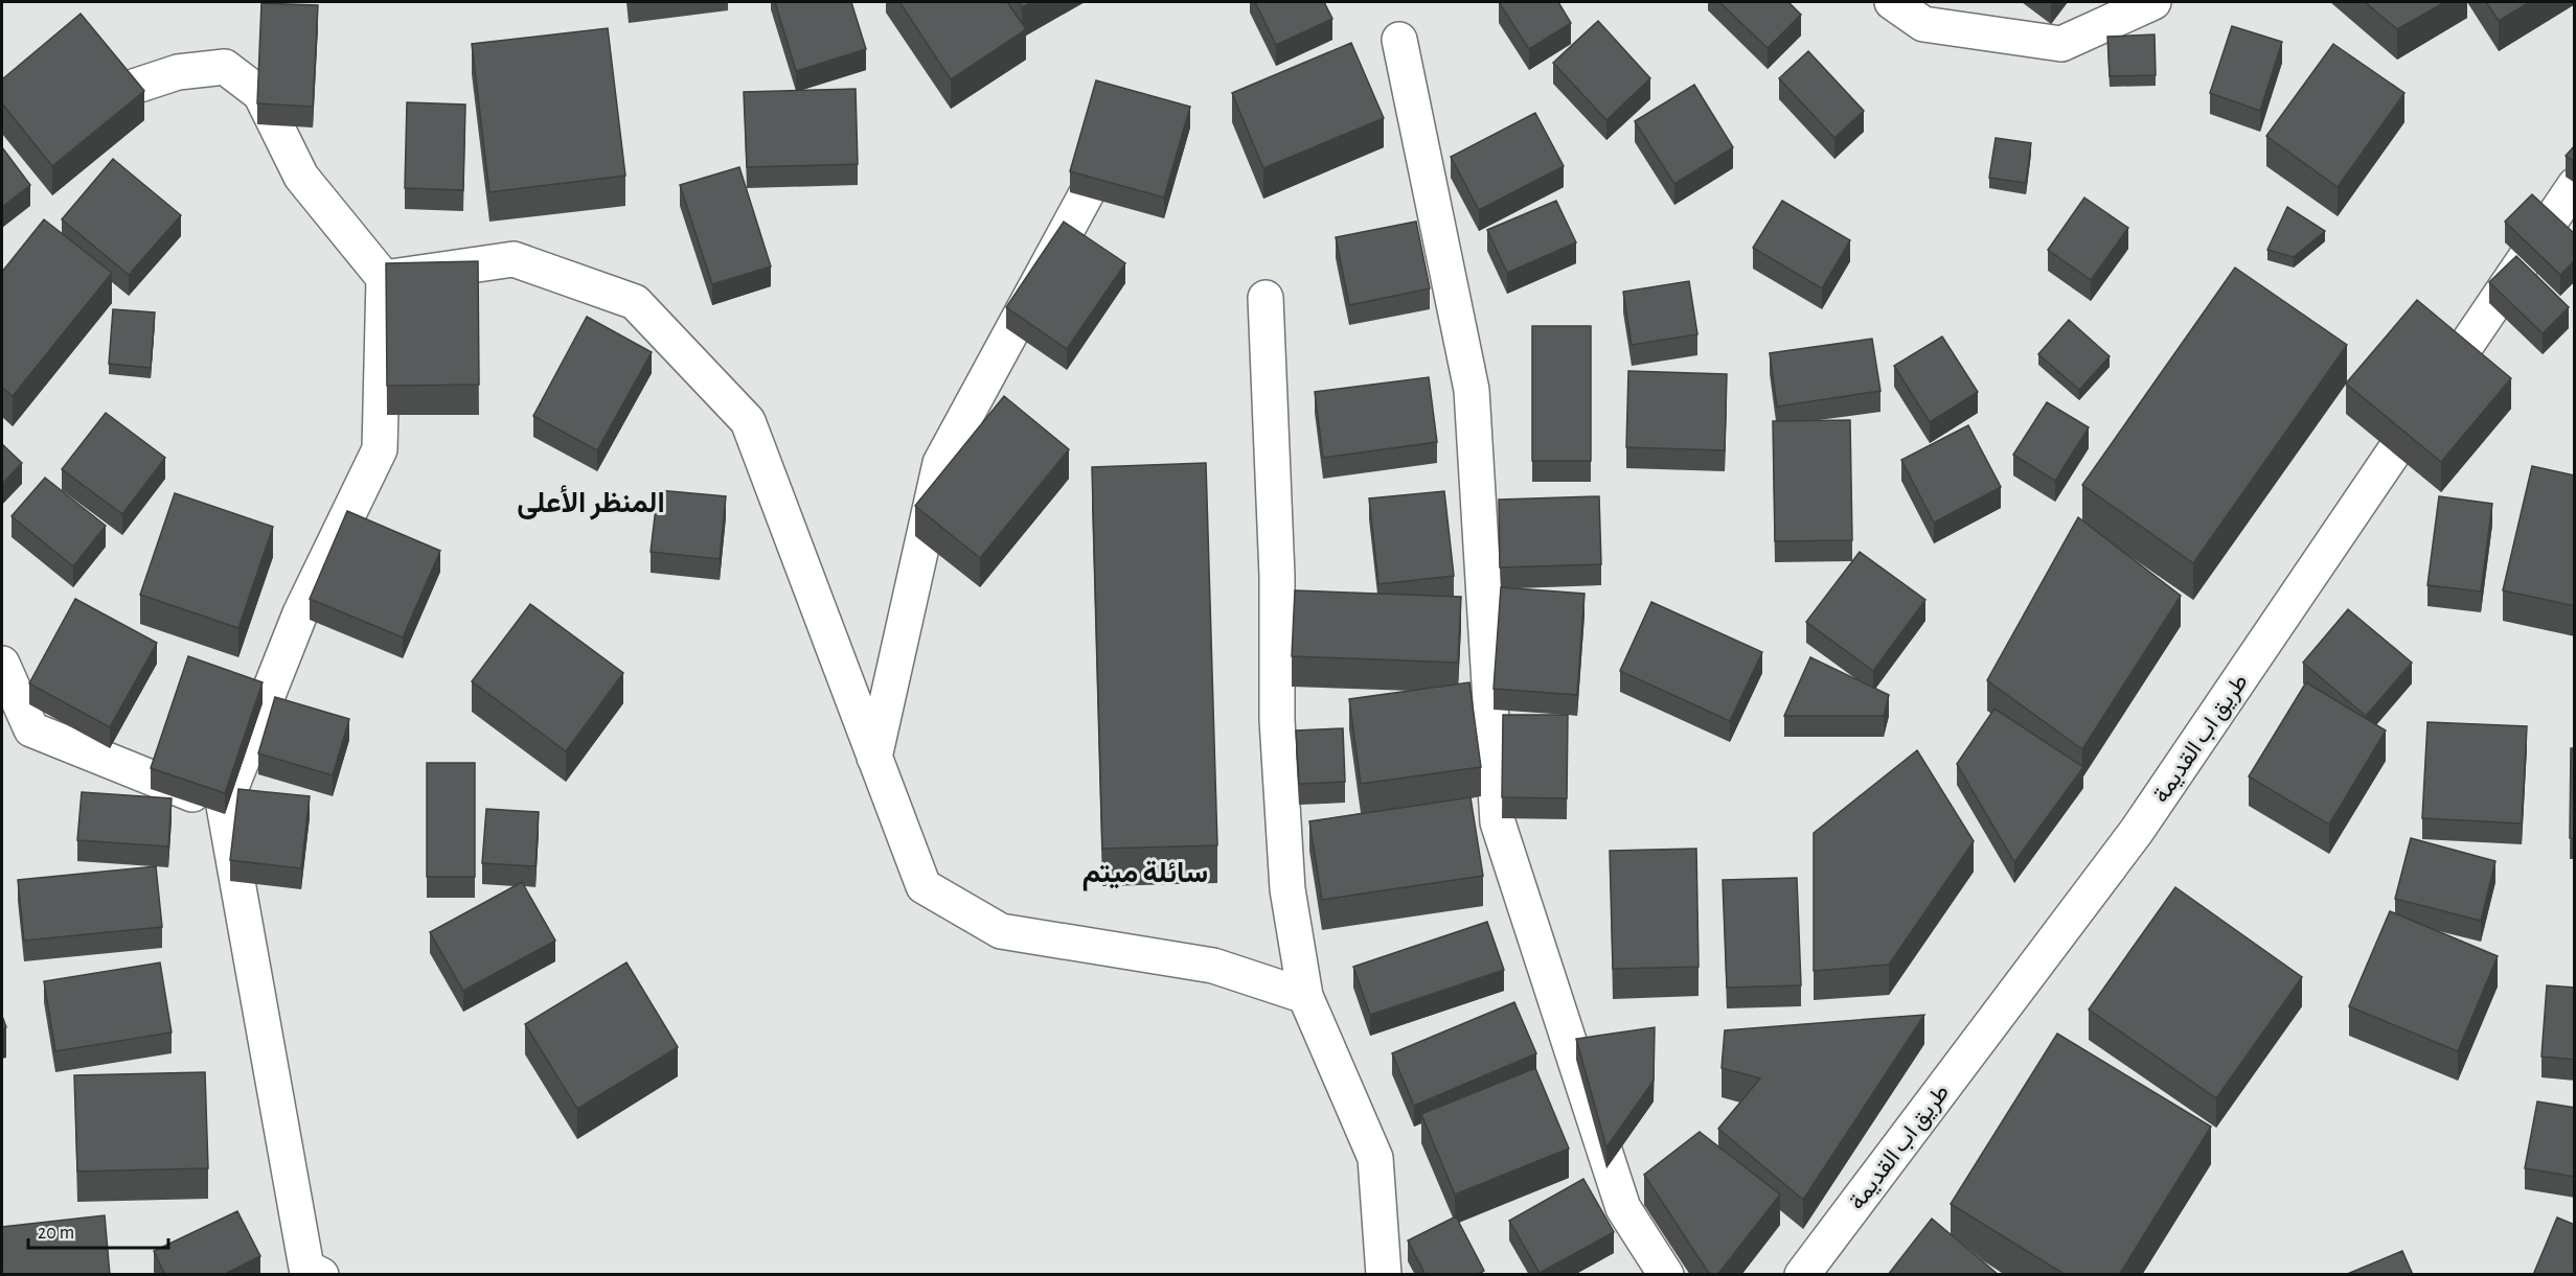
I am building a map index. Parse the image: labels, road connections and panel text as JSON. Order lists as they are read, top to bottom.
{
  "streets": {
    "street": ["طريق اب القديمة"]
  },
  "districts": ["المنظر الأعلى", "سائلة ميتم"],
  "scale_bar": "20 m"
}
